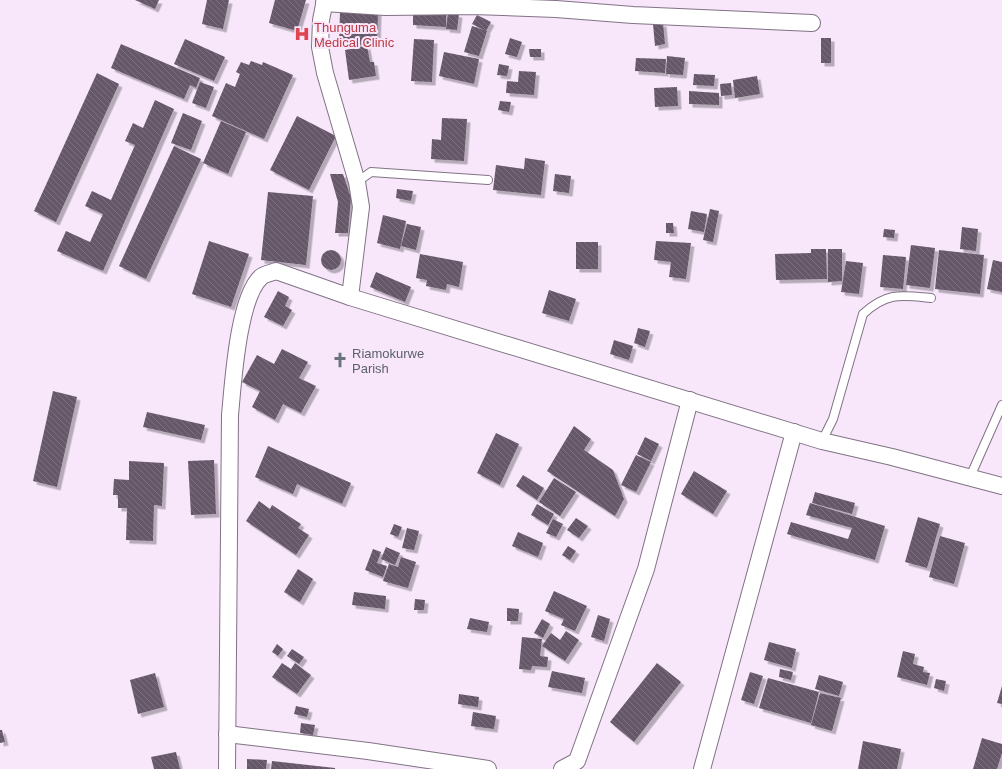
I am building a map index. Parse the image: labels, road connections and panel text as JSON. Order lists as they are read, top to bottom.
{
  "places": {
    "hospital": ["Thunguma Medical Clinic"],
    "church": ["Riamokurwe Parish"]
  }
}
